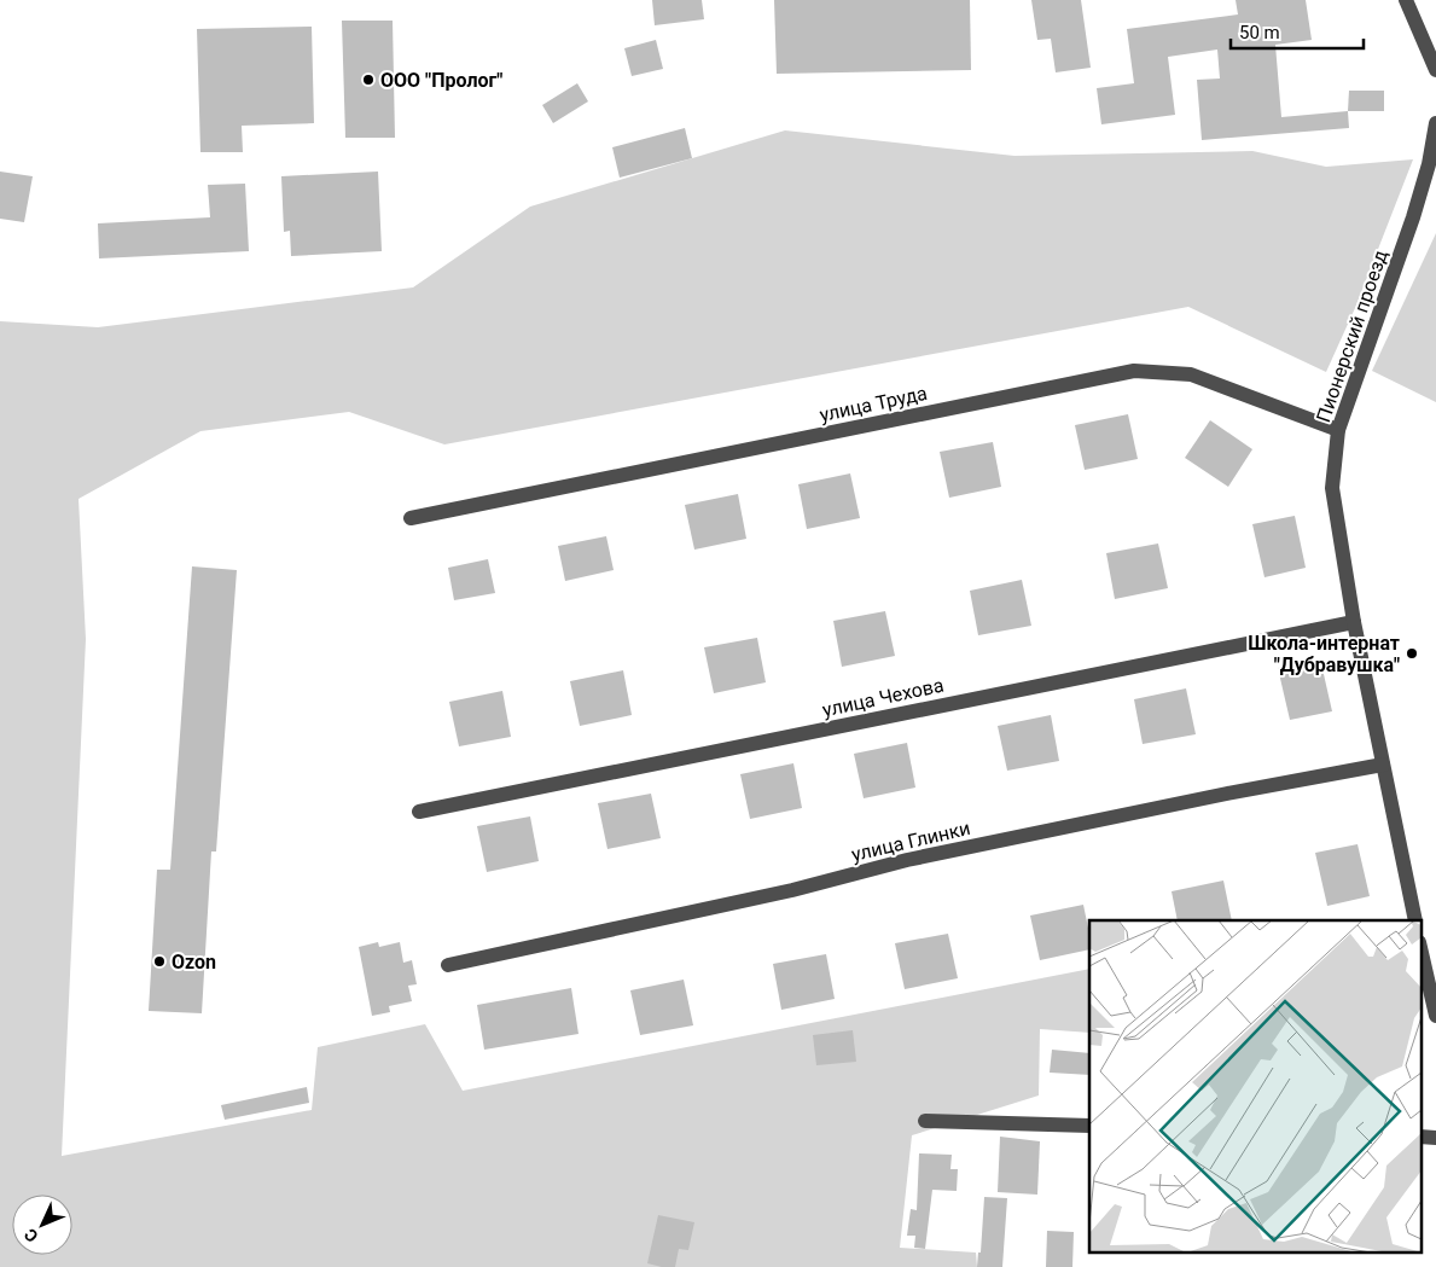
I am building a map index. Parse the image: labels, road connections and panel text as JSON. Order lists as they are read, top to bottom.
{
  "streets": {
    "street": [
      "Пионерский проезд",
      "улица Труда",
      "улица Чехова",
      "улица Глинки"
    ]
  },
  "crossings": [
    ["Пионерский проезд", "улица Труда"],
    ["Пионерский проезд", "улица Чехова"],
    ["Пионерский проезд", "улица Глинки"]
  ],
  "places": ["ООО \"Пролог\"", "Школа-интернат \"Дубравушка\"", "Ozon"],
  "scale_bar": "50 m",
  "north": "bottom left"
}
